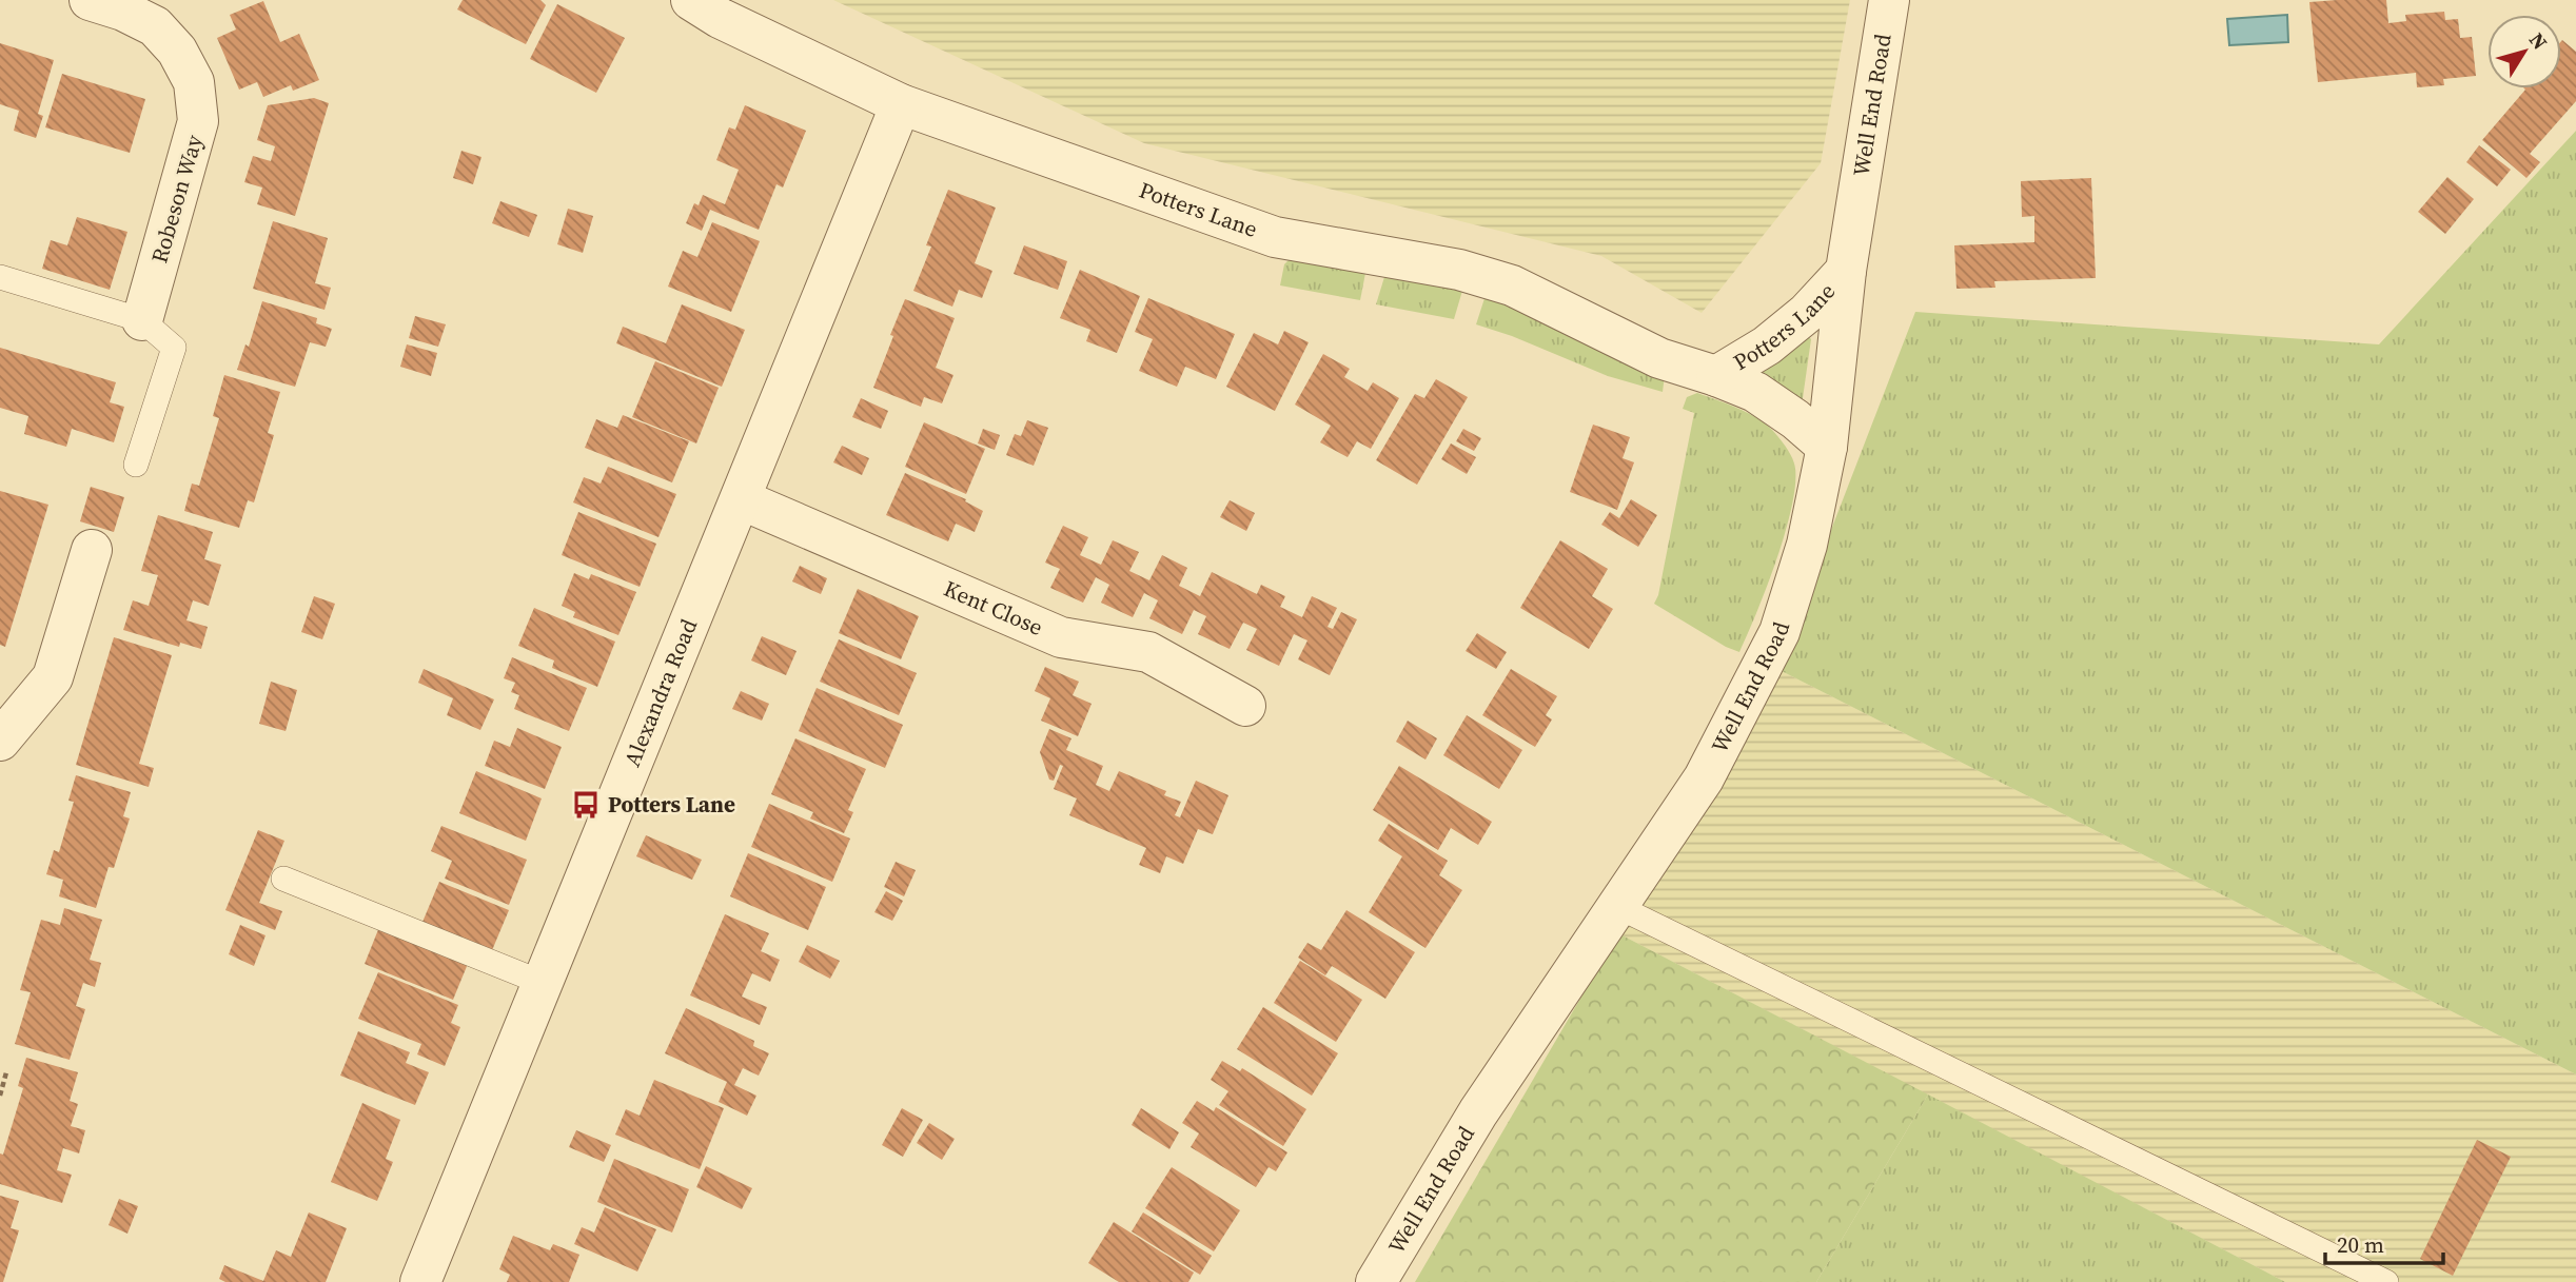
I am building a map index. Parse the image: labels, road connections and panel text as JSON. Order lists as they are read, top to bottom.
{
  "streets": {
    "street": [
      "Well End Road",
      "Robeson Way",
      "Potters Lane",
      "Kent Close",
      "Alexandra Road"
    ]
  },
  "crossings": [
    ["Well End Road", "Potters Lane"],
    ["Potters Lane", "Alexandra Road"],
    ["Kent Close", "Alexandra Road"]
  ],
  "places": {
    "bus stop": ["Potters Lane"]
  },
  "scale_bar": "20 m",
  "north": "top right"
}
